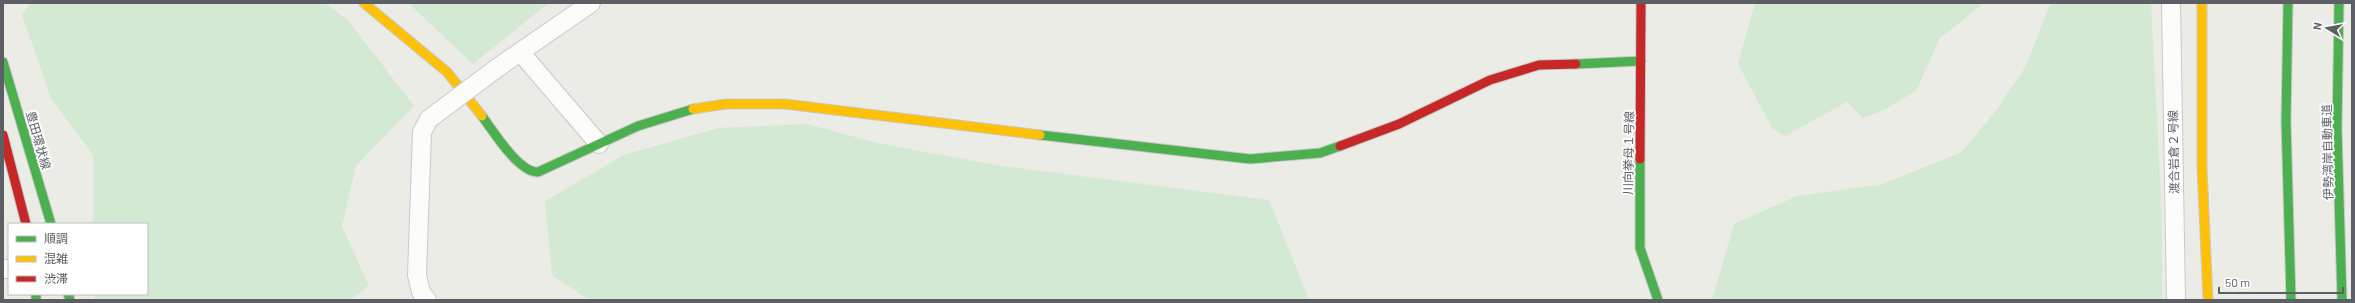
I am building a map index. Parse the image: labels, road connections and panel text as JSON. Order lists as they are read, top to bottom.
{
  "streets": {
    "main road": ["豊田環状線", "伊勢湾岸自動車道", "川向挙母１号線"],
    "street": ["渡合岩倉２号線"]
  },
  "legend": ["順調", "混雑", "渋滞"],
  "scale_bar": "50 m",
  "north": "left"
}
